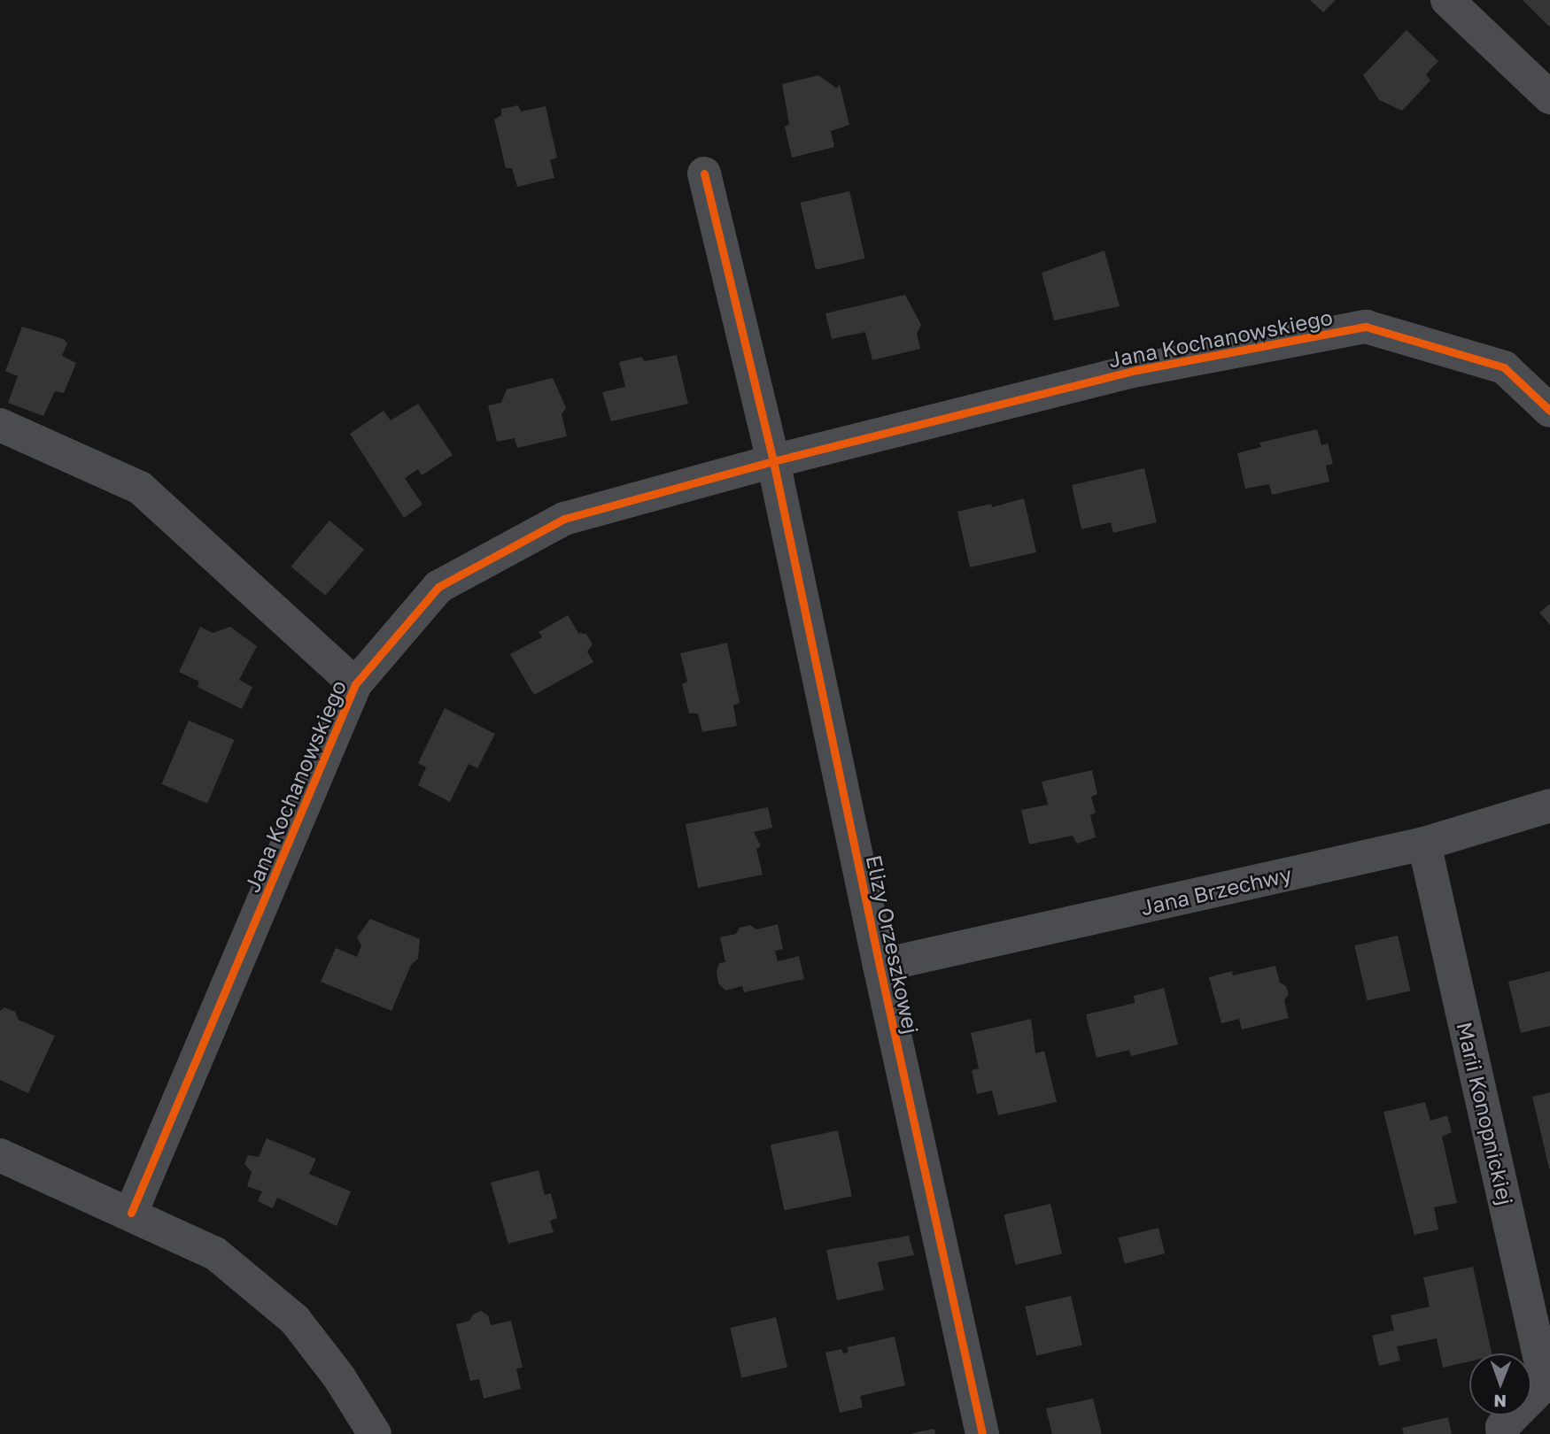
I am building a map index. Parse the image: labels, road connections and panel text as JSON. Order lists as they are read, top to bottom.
{
  "streets": {
    "street": [
      "Jana Kochanowskiego",
      "Jana Brzechwy",
      "Elizy Orzeszkowej",
      "Marii Konopnickiej"
    ]
  },
  "crossings": [
    ["Jana Kochanowskiego", "Elizy Orzeszkowej"],
    ["Jana Brzechwy", "Elizy Orzeszkowej"],
    ["Jana Brzechwy", "Marii Konopnickiej"]
  ],
  "north": "bottom"
}
